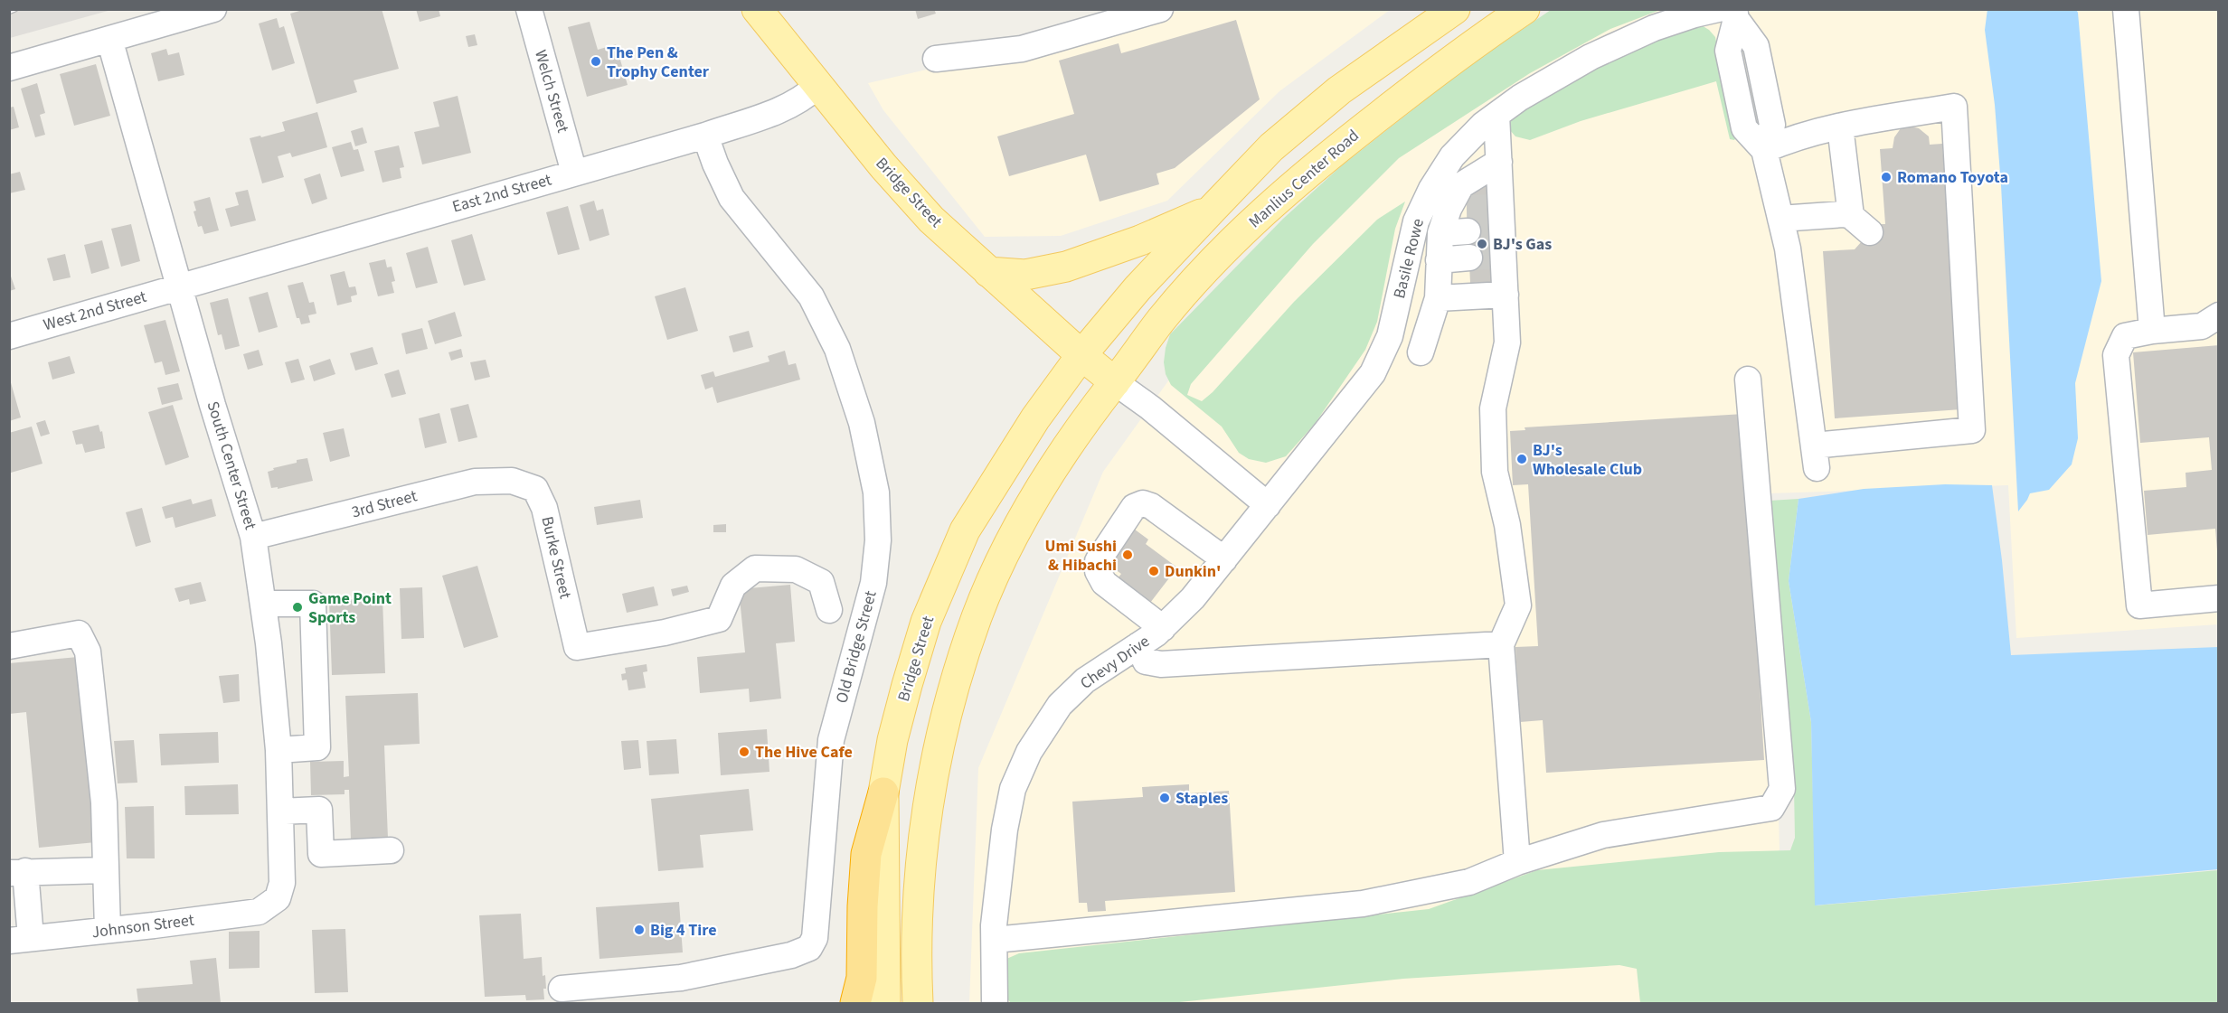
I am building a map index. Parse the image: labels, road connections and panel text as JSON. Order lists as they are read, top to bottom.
{
  "streets": {
    "main road": ["Manlius Center Road", "Bridge Street"],
    "street": [
      "Welch Street",
      "East 2nd Street",
      "Basile Rowe",
      "West 2nd Street",
      "South Center Street",
      "3rd Street",
      "Burke Street",
      "Old Bridge Street",
      "Chevy Drive",
      "Johnson Street"
    ]
  },
  "crossings": [
    ["Welch Street", "East 2nd Street"],
    ["Manlius Center Road", "Bridge Street"],
    ["Bridge Street", "East 2nd Street"],
    ["Bridge Street", "Basile Rowe"],
    ["Bridge Street", "Chevy Drive"],
    ["East 2nd Street", "West 2nd Street"],
    ["East 2nd Street", "South Center Street"],
    ["East 2nd Street", "Old Bridge Street"],
    ["Basile Rowe", "Chevy Drive"],
    ["West 2nd Street", "South Center Street"],
    ["South Center Street", "3rd Street"],
    ["South Center Street", "Johnson Street"],
    ["3rd Street", "Burke Street"]
  ],
  "places": [
    "The Pen & Trophy Center",
    "Romano Toyota",
    "BJ's Gas",
    "BJ's Wholesale Club",
    "Umi Sushi & Hibachi",
    "Dunkin'",
    "Game Point Sports",
    "The Hive Cafe",
    "Staples",
    "Big 4 Tire"
  ]
}
